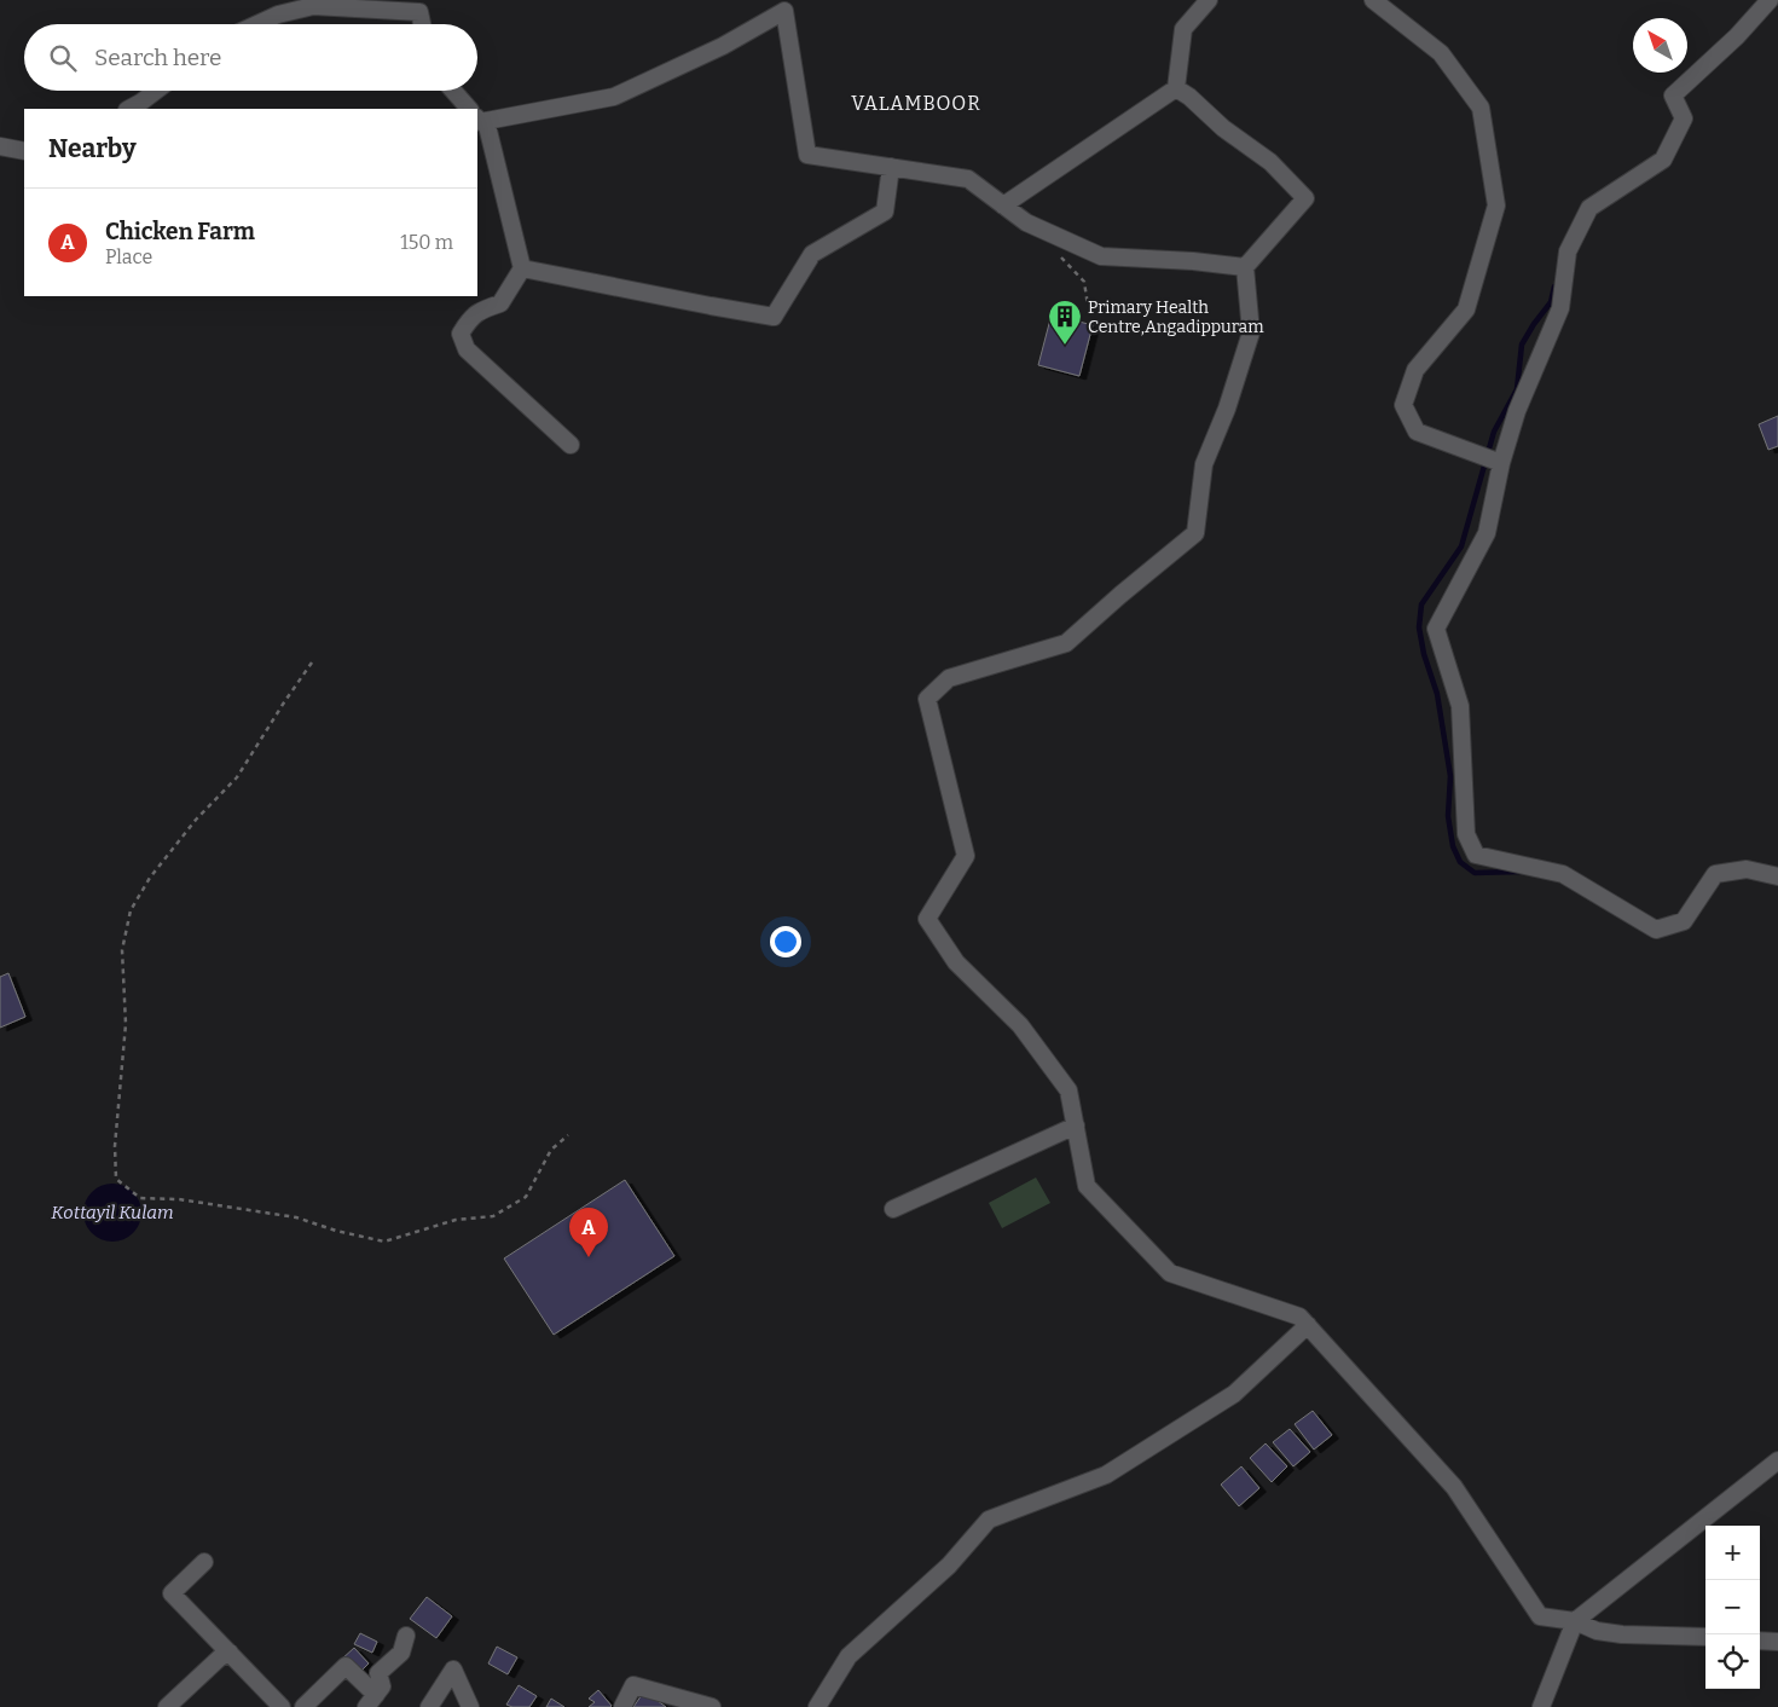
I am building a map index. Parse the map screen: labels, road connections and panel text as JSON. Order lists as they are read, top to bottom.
{
  "districts": ["VALAMBOOR"],
  "water": ["Kottayil Kulam"],
  "places": {
    "building": ["Primary Health Centre,Angadippuram"]
  },
  "north": "top left",
  "page": {
    "search": "Search here",
    "heading": "Nearby",
    "list": [
      {
        "mark": "A",
        "name": "Chicken Farm",
        "note": "Place",
        "value": "150 m"
      }
    ],
    "pins": "A",
    "map_buttons": ["+", "−"]
  }
}
